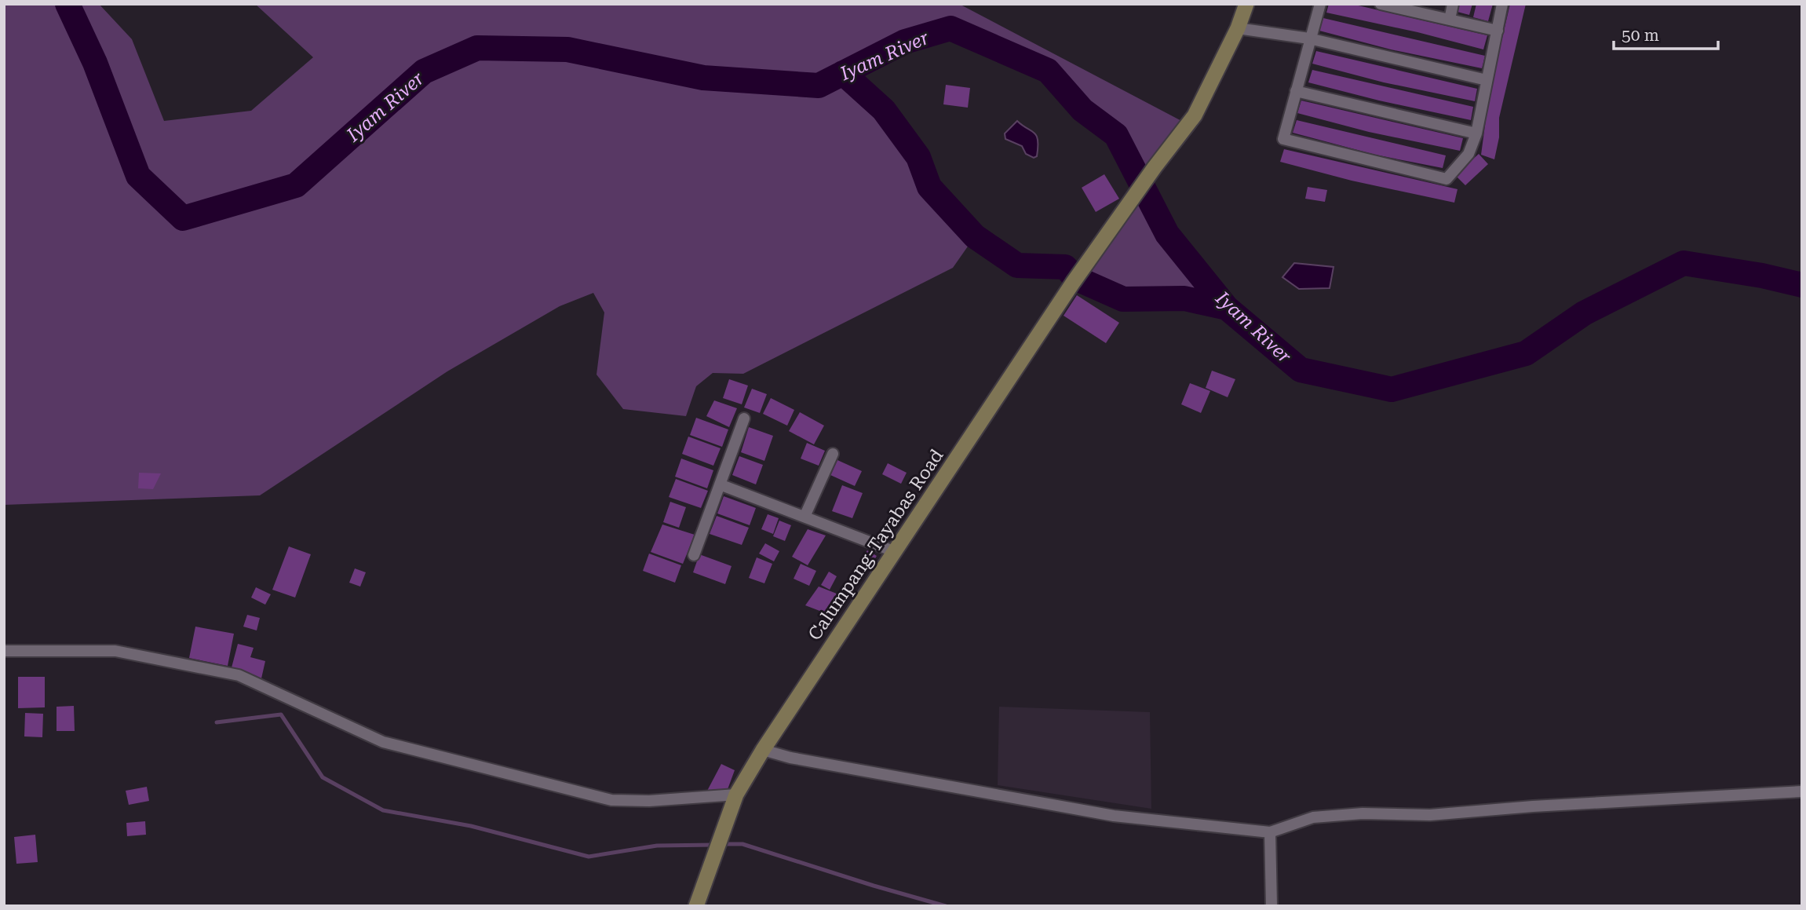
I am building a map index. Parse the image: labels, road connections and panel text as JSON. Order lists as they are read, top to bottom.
{
  "streets": {
    "main road": ["Calumpang-Tayabas Road"]
  },
  "water": ["Iyam River"],
  "scale_bar": "50 m"
}
